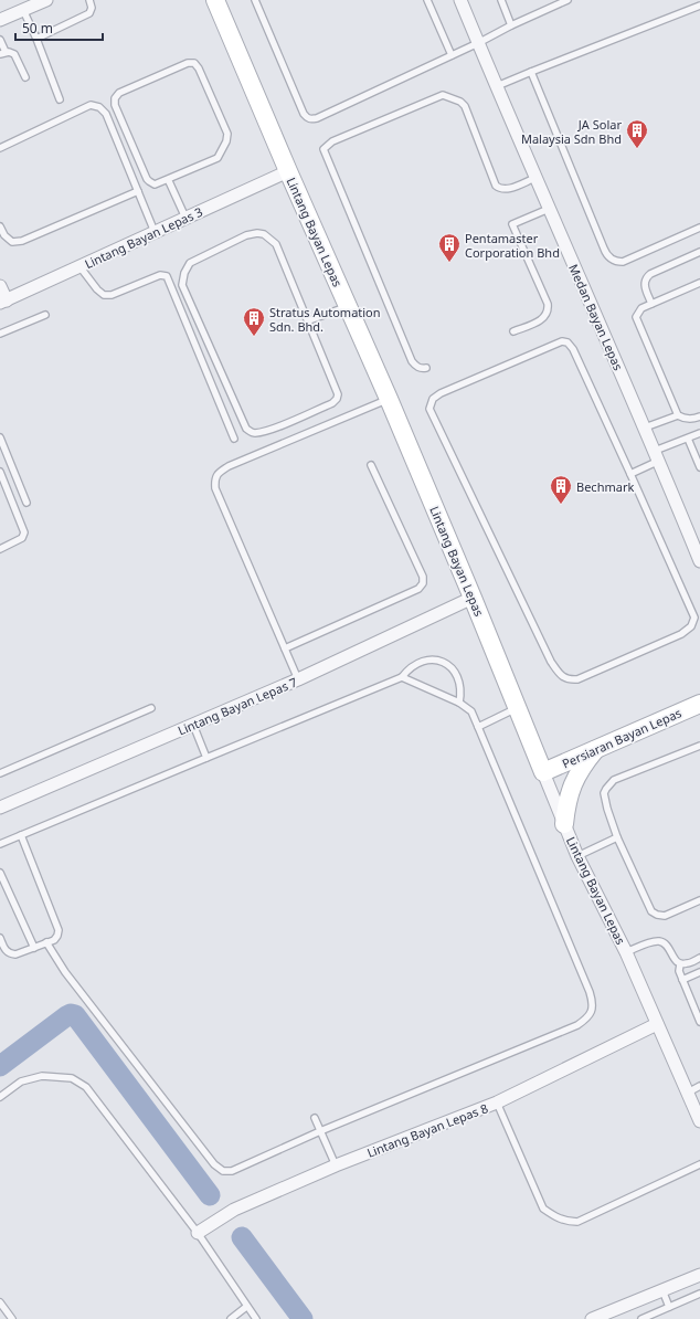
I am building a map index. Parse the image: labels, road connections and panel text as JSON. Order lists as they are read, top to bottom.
{
  "streets": {
    "street": [
      "Lintang Bayan Lepas",
      "Lintang Bayan Lepas 3",
      "Medan Bayan Lepas",
      "Lintang Bayan Lepas 7",
      "Persiaran Bayan Lepas",
      "Lintang Bayan Lepas 8"
    ]
  },
  "crossings": [
    ["Lintang Bayan Lepas", "Lintang Bayan Lepas 3"],
    ["Lintang Bayan Lepas", "Lintang Bayan Lepas 7"],
    ["Lintang Bayan Lepas", "Persiaran Bayan Lepas"],
    ["Lintang Bayan Lepas", "Lintang Bayan Lepas 8"]
  ],
  "places": {
    "building": [
      "JA Solar Malaysia Sdn Bhd",
      "Pentamaster Corporation Bhd",
      "Stratus Automation Sdn. Bhd.",
      "Bechmark"
    ]
  },
  "scale_bar": "50 m"
}
